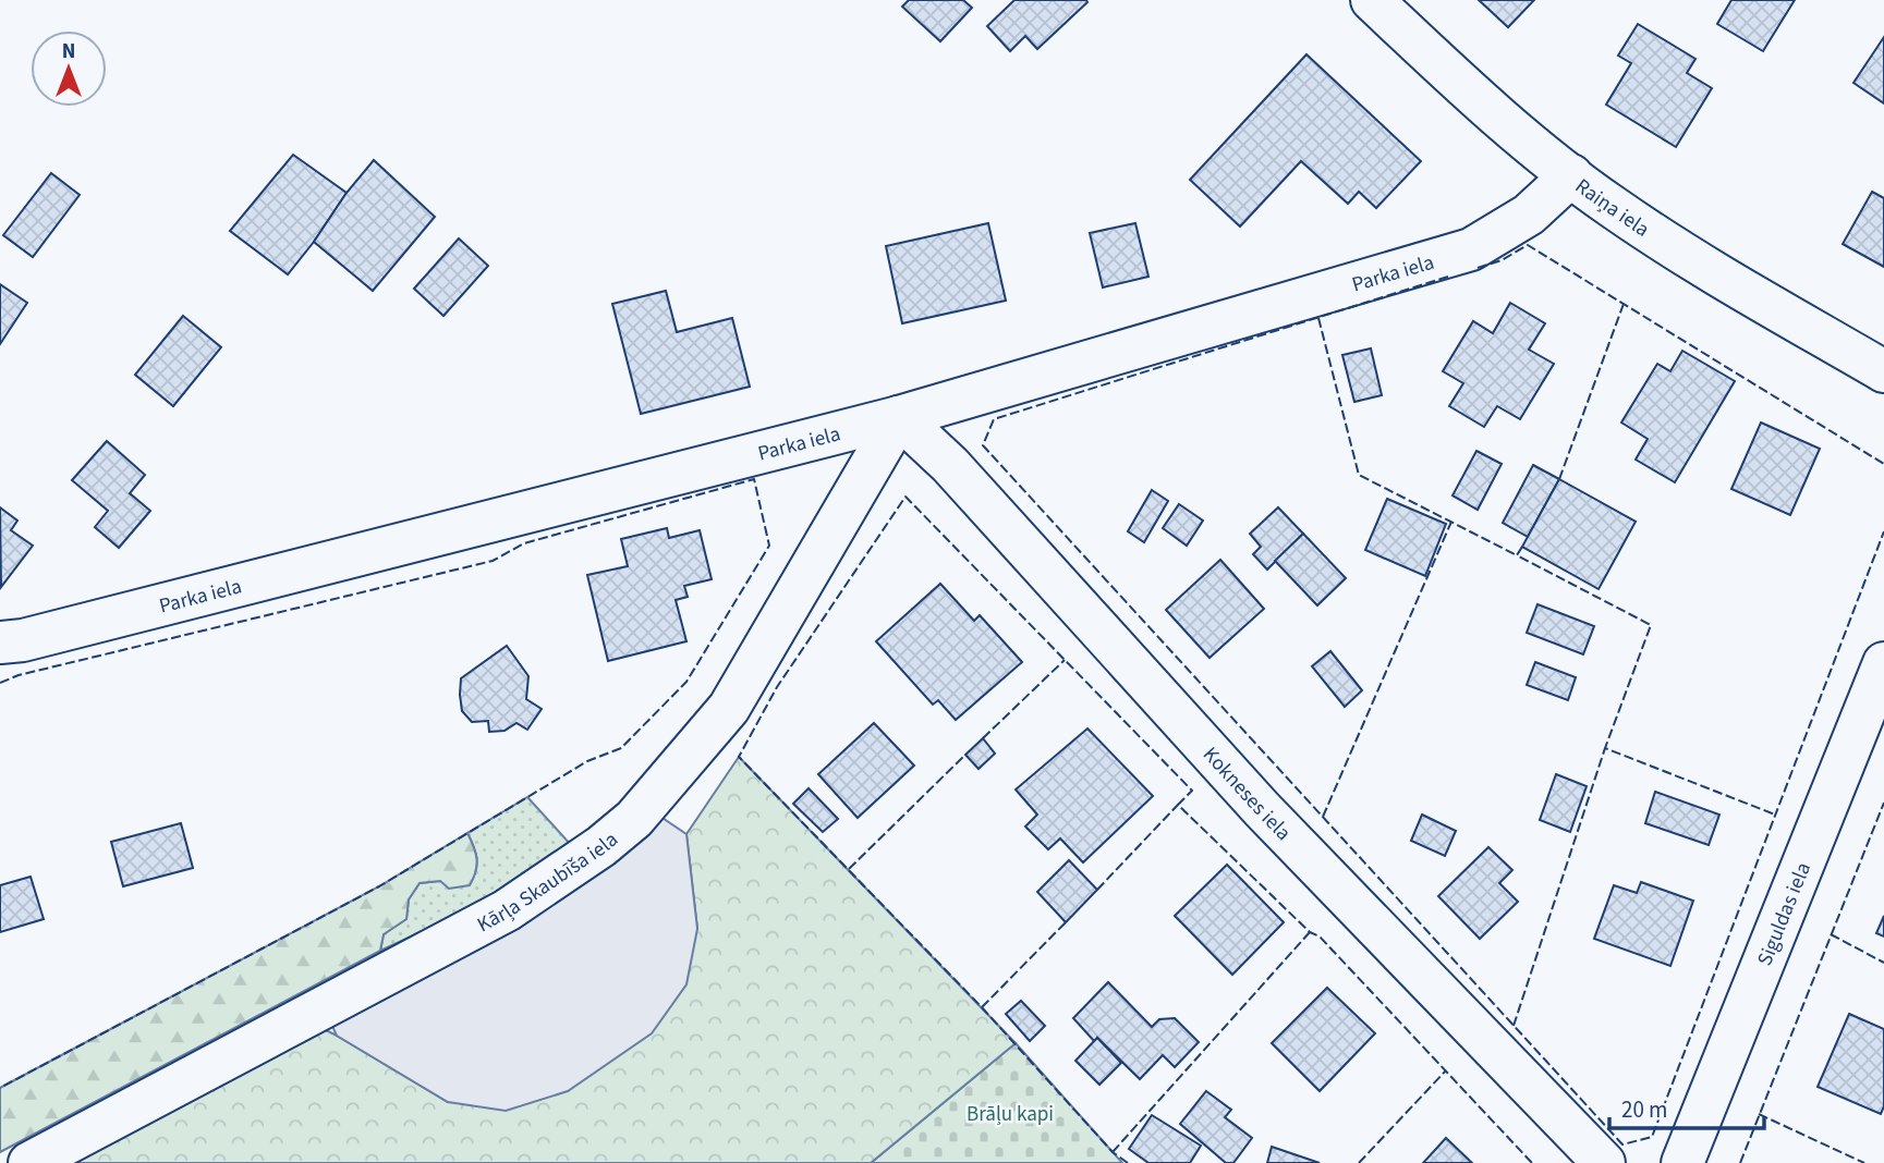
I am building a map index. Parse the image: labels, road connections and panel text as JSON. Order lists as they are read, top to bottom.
{
  "streets": {
    "street": [
      "Raiņa iela",
      "Parka iela",
      "Kokneses iela",
      "Kārļa Skaubīša iela",
      "Siguldas iela"
    ]
  },
  "crossings": [
    ["Raiņa iela", "Parka iela"],
    ["Parka iela", "Kokneses iela"],
    ["Parka iela", "Kārļa Skaubīša iela"],
    ["Kokneses iela", "Kārļa Skaubīša iela"]
  ],
  "parks": ["Brāļu kapi"],
  "scale_bar": "20 m",
  "north": "top"
}
